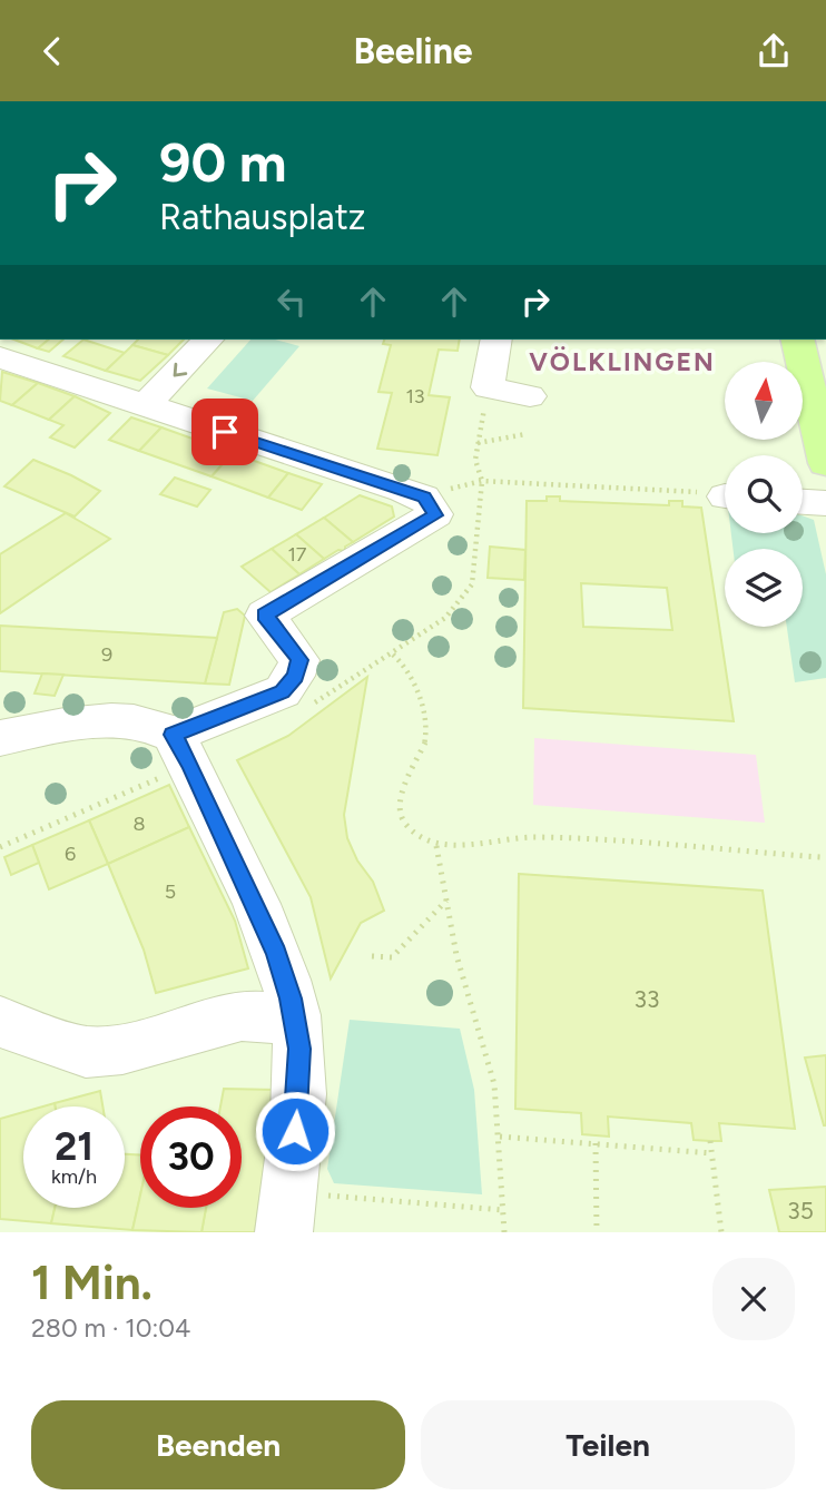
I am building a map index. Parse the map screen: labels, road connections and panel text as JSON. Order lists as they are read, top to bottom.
{
  "districts": ["VÖLKLINGEN"],
  "house_numbers": [
    "13",
    "17",
    "9",
    "8",
    "6",
    "5",
    "33",
    "35"
  ],
  "north": "top",
  "page": {
    "header": "Beeline",
    "turn": ["90 m", "Rathausplatz"],
    "speed": "21 km/h",
    "limit": "30",
    "heading": ["1 Min.", "280 m · 10:04"],
    "buttons": ["Beenden", "Teilen"]
  }
}
